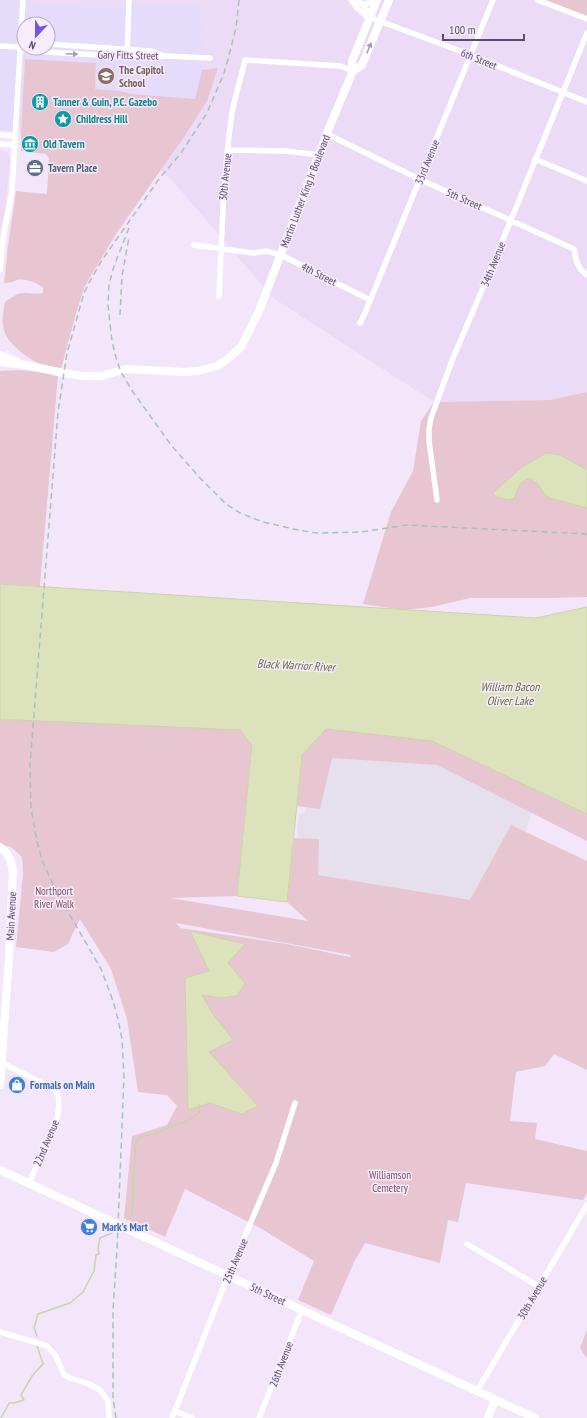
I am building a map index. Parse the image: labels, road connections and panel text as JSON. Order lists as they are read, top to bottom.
{
  "streets": {
    "main road": ["Martin Luther King Jr Boulevard", "5th Street", "Main Avenue"],
    "street": [
      "Gary Fitts Street",
      "6th Street",
      "33rd Avenue",
      "30th Avenue",
      "34th Avenue",
      "4th Street",
      "22nd Avenue",
      "25th Avenue",
      "26th Avenue"
    ]
  },
  "crossings": [
    ["6th Street", "33rd Avenue"],
    ["6th Street", "Martin Luther King Jr Boulevard"],
    ["6th Street", "34th Avenue"],
    ["33rd Avenue", "5th Street"],
    ["33rd Avenue", "4th Street"],
    ["30th Avenue", "Martin Luther King Jr Boulevard"],
    ["30th Avenue", "5th Street"],
    ["30th Avenue", "4th Street"],
    ["Martin Luther King Jr Boulevard", "5th Street"],
    ["Martin Luther King Jr Boulevard", "4th Street"],
    ["5th Street", "34th Avenue"],
    ["5th Street", "22nd Avenue"],
    ["5th Street", "25th Avenue"],
    ["5th Street", "26th Avenue"],
    ["Main Avenue", "22nd Avenue"]
  ],
  "water": ["Black Warrior River", "William Bacon Oliver Lake"],
  "parks": ["Northport River Walk", "Williamson Cemetery"],
  "places": {
    "school or university": ["The Capitol School"],
    "building": ["Tanner & Guin, P.C. Gazebo"],
    "place": ["Childress Hill"],
    "museum": ["Old Tavern"],
    "office": ["Tavern Place"],
    "shop": ["Formals on Main"],
    "supermarket": ["Mark's Mart"]
  },
  "scale_bar": "100 m",
  "north": "bottom"
}
